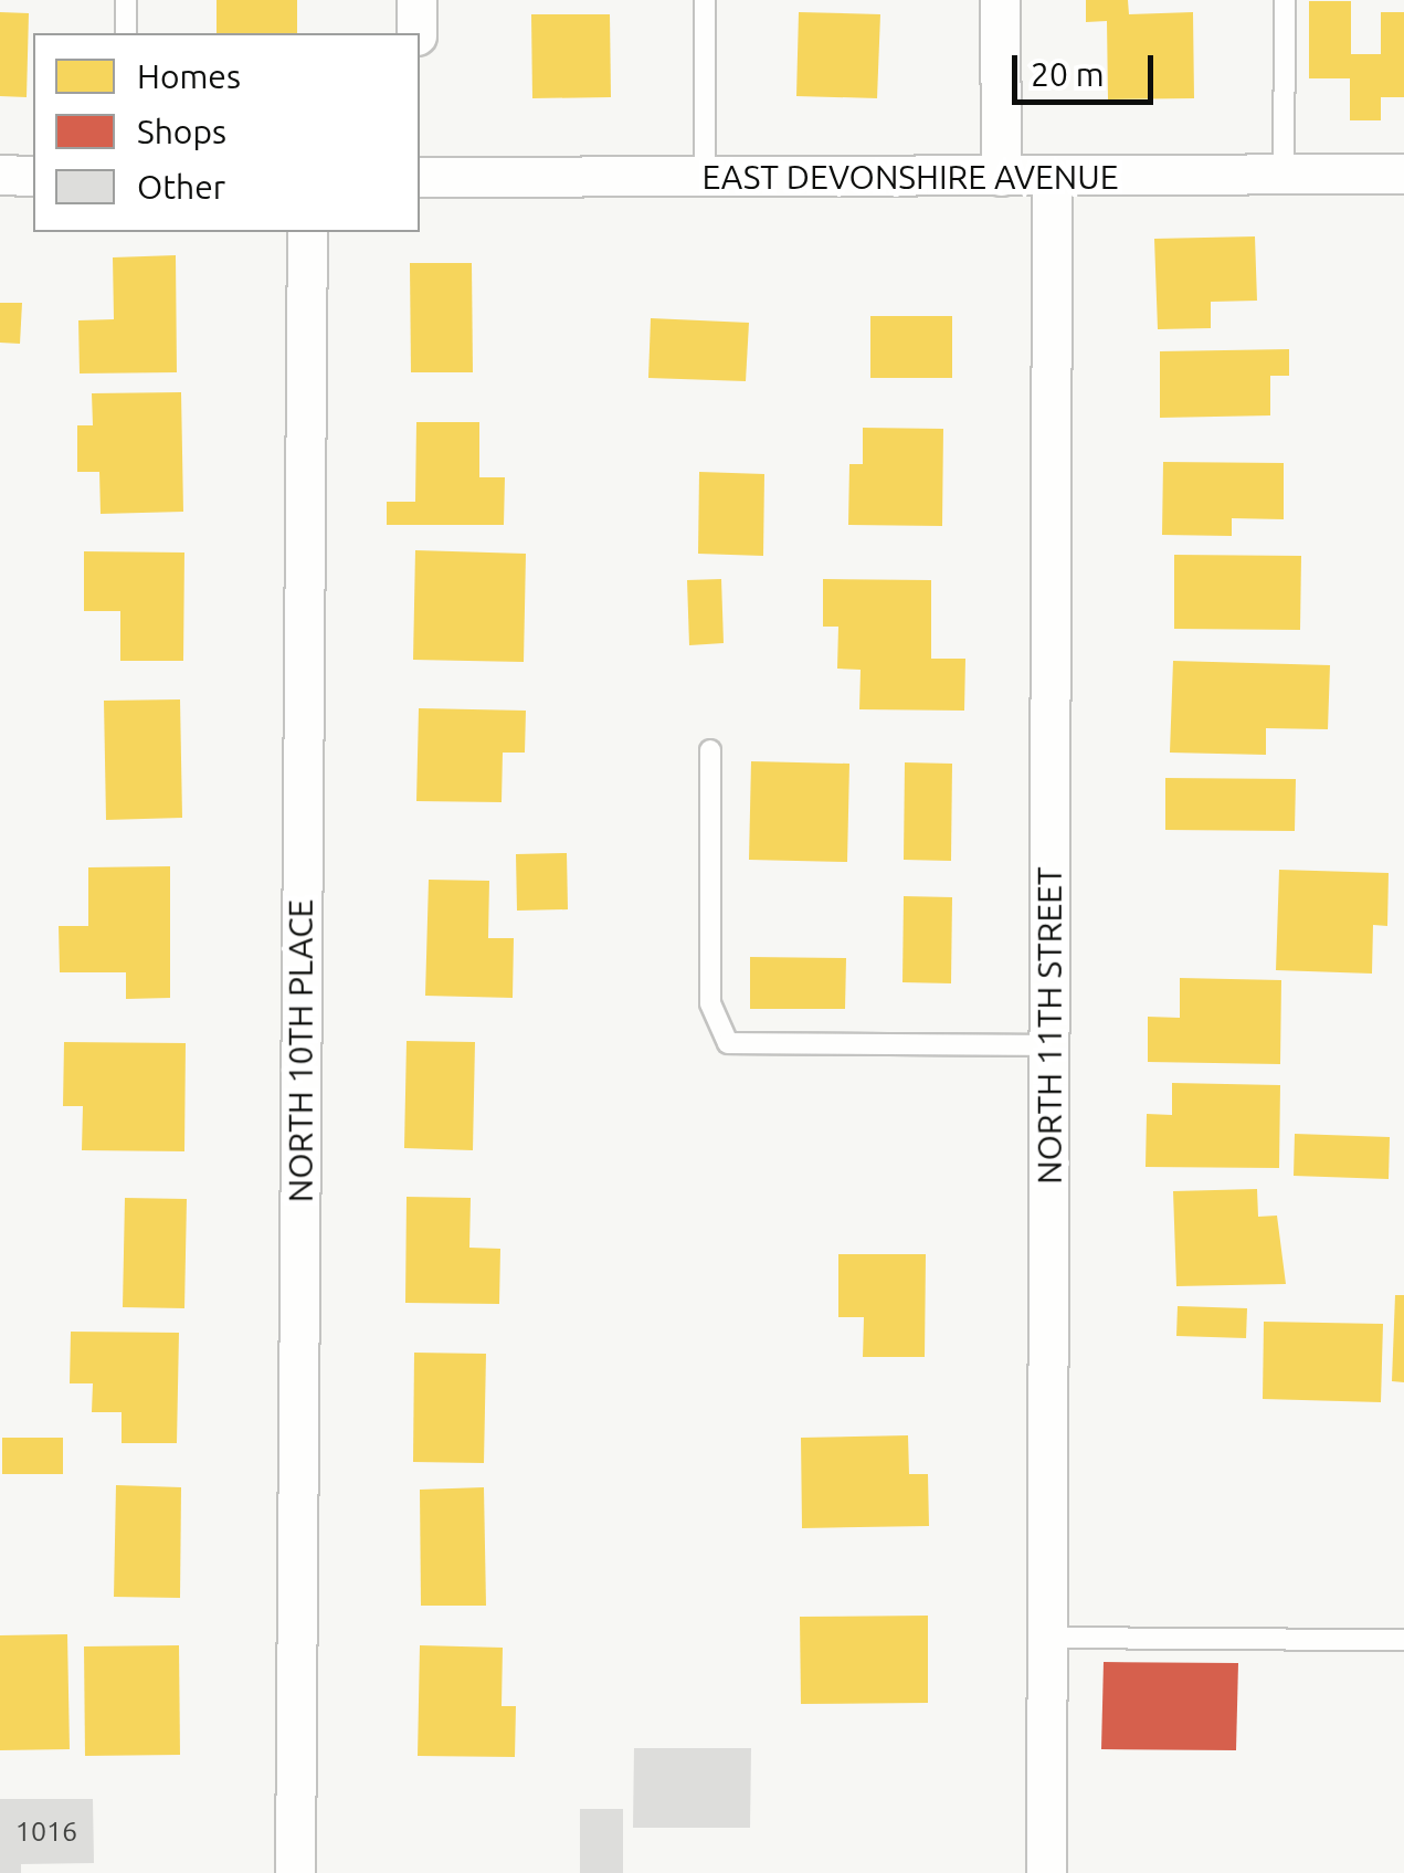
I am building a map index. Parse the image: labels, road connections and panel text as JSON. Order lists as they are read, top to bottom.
{
  "streets": {
    "street": ["EAST DEVONSHIRE AVENUE", "NORTH 11TH STREET", "NORTH 10TH PLACE"]
  },
  "crossings": [
    ["EAST DEVONSHIRE AVENUE", "NORTH 11TH STREET"]
  ],
  "house_numbers": ["1016"],
  "legend": ["Homes", "Shops", "Other"],
  "scale_bar": "20 m"
}
